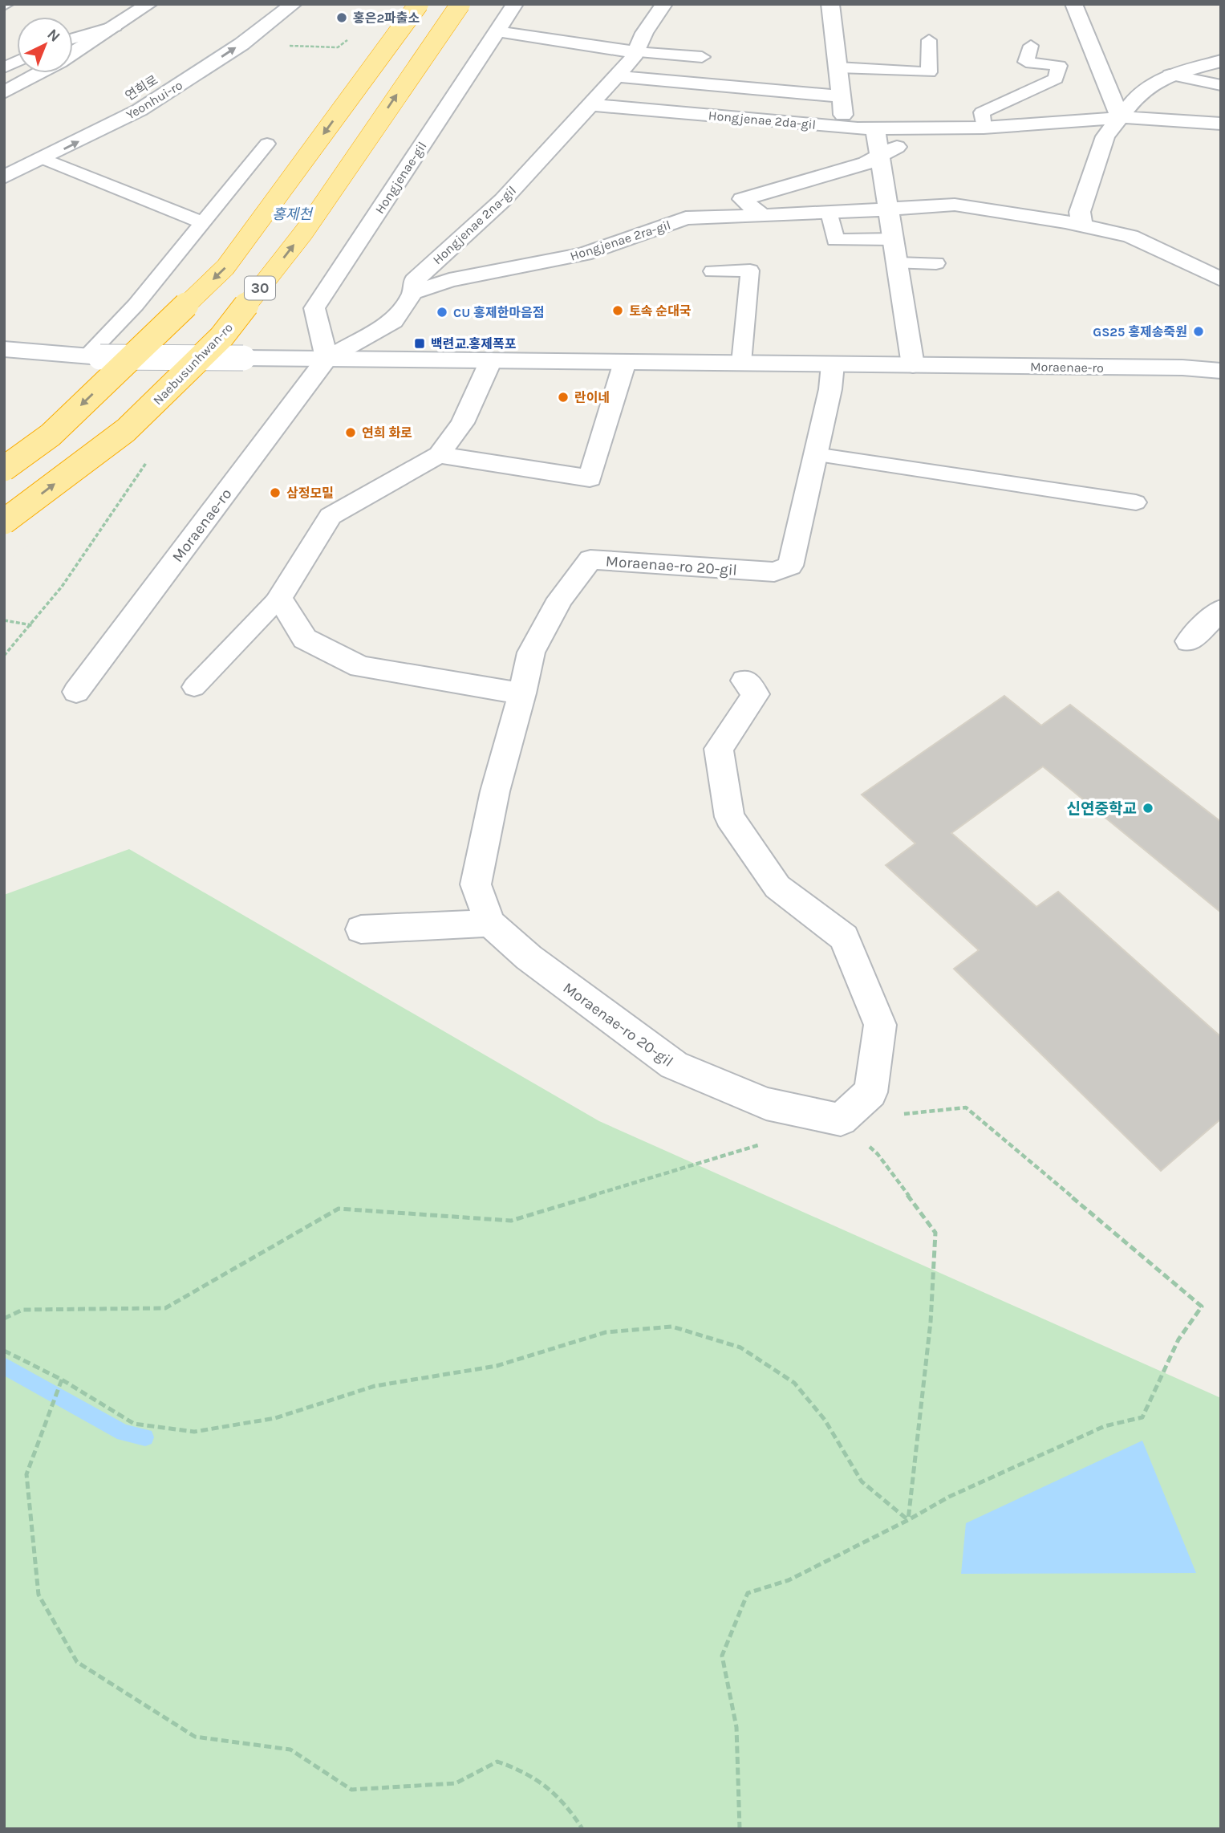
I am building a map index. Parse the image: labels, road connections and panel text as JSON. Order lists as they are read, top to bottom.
{
  "streets": {
    "highway": ["30", "Naebusunhwan-ro"],
    "street": [
      "연희로",
      "Yeonhui-ro",
      "Hongjenae 2da-gil",
      "Hongjenae-gil",
      "Hongjenae 2na-gil",
      "Hongjenae 2ra-gil",
      "Moraenae-ro",
      "Moraenae-ro 20-gil"
    ]
  },
  "crossings": [
    ["Hongjenae 2da-gil", "Hongjenae 2na-gil"],
    ["Hongjenae-gil", "Hongjenae 2na-gil"],
    ["Hongjenae-gil", "Moraenae-ro"],
    ["Hongjenae 2na-gil", "Hongjenae 2ra-gil"],
    ["Hongjenae 2na-gil", "Moraenae-ro"],
    ["Moraenae-ro", "Moraenae-ro 20-gil"]
  ],
  "water": ["홍제천"],
  "places": {
    "other": [
      "홍은2파출소",
      "토속 순대국",
      "CU 홍제한마음점",
      "GS25 홍제송죽원",
      "란이네",
      "연희 화로",
      "삼정모밀",
      "신연중학교"
    ],
    "transit": ["백련교.홍제폭포"]
  },
  "north": "top right"
}
